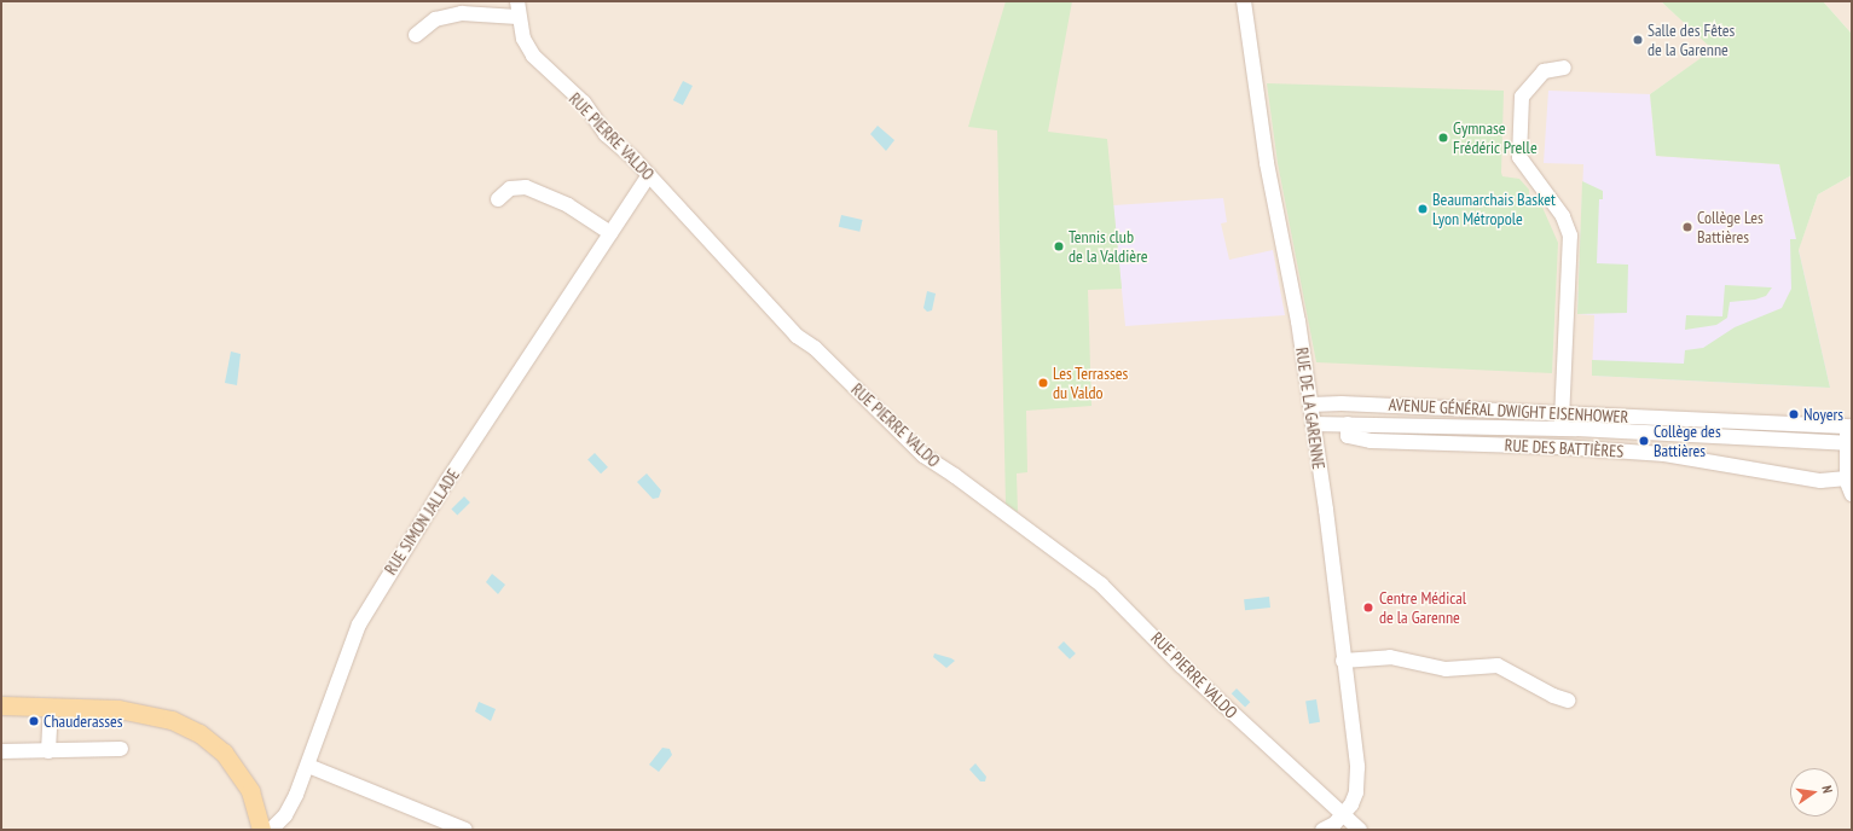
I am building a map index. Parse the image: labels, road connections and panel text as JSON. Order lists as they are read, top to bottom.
{
  "streets": {
    "street": [
      "RUE PIERRE VALDO",
      "RUE DE LA GARENNE",
      "AVENUE GÉNÉRAL DWIGHT EISENHOWER",
      "RUE DES BATTIÈRES",
      "RUE SIMON JALLADE"
    ]
  },
  "crossings": [
    ["RUE PIERRE VALDO", "RUE DE LA GARENNE"],
    ["RUE PIERRE VALDO", "RUE SIMON JALLADE"],
    ["RUE DE LA GARENNE", "AVENUE GÉNÉRAL DWIGHT EISENHOWER"],
    ["AVENUE GÉNÉRAL DWIGHT EISENHOWER", "RUE DES BATTIÈRES"]
  ],
  "places": [
    "Salle des Fêtes de la Garenne",
    "Gymnase Frédéric Prelle",
    "Beaumarchais Basket Lyon Métropole",
    "Collège Les Battières",
    "Tennis club de la Valdière",
    "Les Terrasses du Valdo",
    "Noyers",
    "Collège des Battières",
    "Centre Médical de la Garenne",
    "Chauderasses"
  ],
  "north": "right"
}
